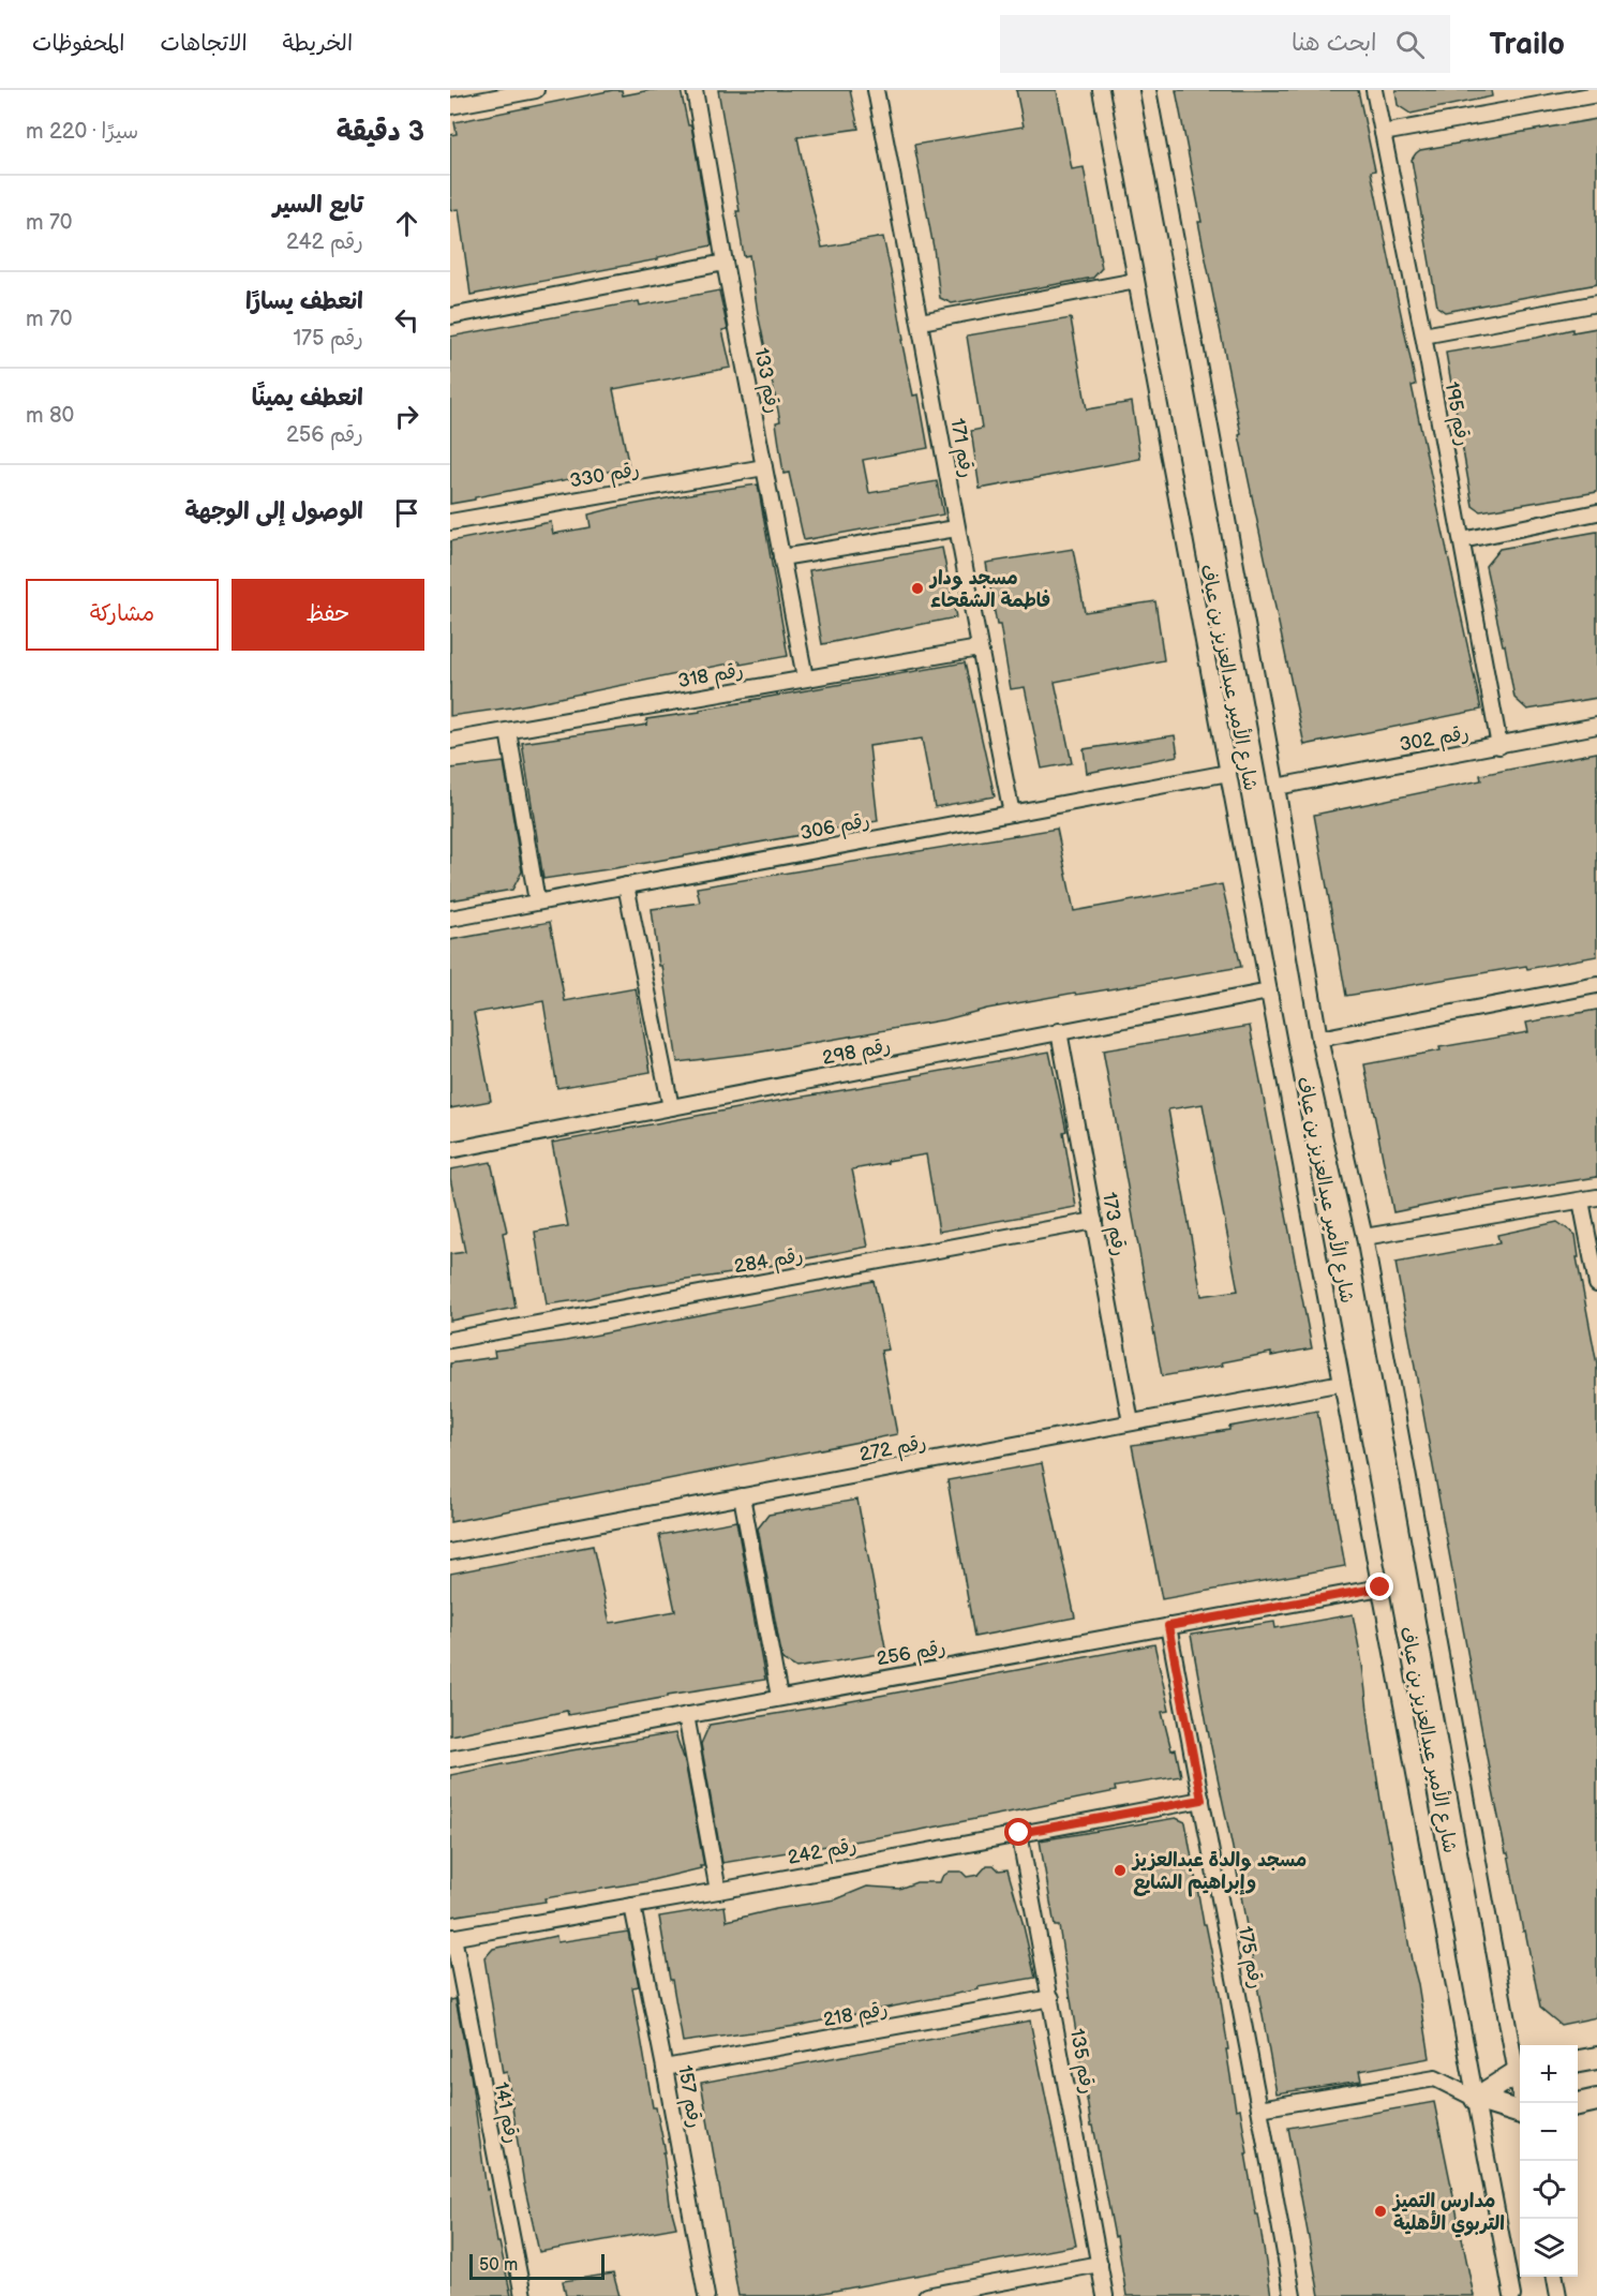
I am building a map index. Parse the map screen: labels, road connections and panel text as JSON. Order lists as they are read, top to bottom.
{
  "streets": {
    "street": [
      "رقم 133",
      "رقم 195",
      "رقم 171",
      "رقم 330",
      "رقم 318",
      "شارع الأمير عبدالعزيز بن عياف",
      "رقم 302",
      "رقم 306",
      "رقم 298",
      "رقم 173",
      "رقم 284",
      "رقم 272",
      "رقم 256",
      "رقم 242",
      "رقم 175",
      "رقم 218",
      "رقم 135",
      "رقم 157",
      "رقم 141"
    ]
  },
  "crossings": [
    ["رقم 133", "رقم 330"],
    ["رقم 133", "رقم 318"],
    ["رقم 195", "رقم 302"],
    ["رقم 171", "رقم 318"],
    ["رقم 171", "رقم 306"],
    ["شارع الأمير عبدالعزيز بن عياف", "رقم 302"],
    ["شارع الأمير عبدالعزيز بن عياف", "رقم 306"],
    ["شارع الأمير عبدالعزيز بن عياف", "رقم 298"],
    ["شارع الأمير عبدالعزيز بن عياف", "رقم 272"],
    ["شارع الأمير عبدالعزيز بن عياف", "رقم 256"],
    ["رقم 298", "رقم 173"],
    ["رقم 173", "رقم 284"],
    ["رقم 173", "رقم 272"],
    ["رقم 256", "رقم 175"],
    ["رقم 242", "رقم 175"],
    ["رقم 242", "رقم 135"],
    ["رقم 242", "رقم 157"],
    ["رقم 242", "رقم 141"],
    ["رقم 218", "رقم 135"],
    ["رقم 218", "رقم 157"]
  ],
  "places": ["مسجد ودار فاطمة الشقحاء", "مسجد والدة عبدالعزيز وإبراهيم الشايع", "مدارس التميز التربوي الأهلية"],
  "scale_bar": "50 m",
  "page": {
    "header": "Trailo",
    "search": "ابحث هنا",
    "nav": ["الخريطة", "الاتجاهات", "المحفوظات"],
    "heading": ["3 دقيقة", "سيرًا · 220 m"],
    "list": [
      ["تابع السير", "رقم 242", "70 m"],
      ["انعطف يسارًا", "رقم 175", "70 m"],
      ["انعطف يمينًا", "رقم 256", "80 m"],
      "الوصول إلى الوجهة"
    ],
    "buttons": ["حفظ", "مشاركة"],
    "map_buttons": ["+", "−"],
    "scale": "50 m"
  }
}
